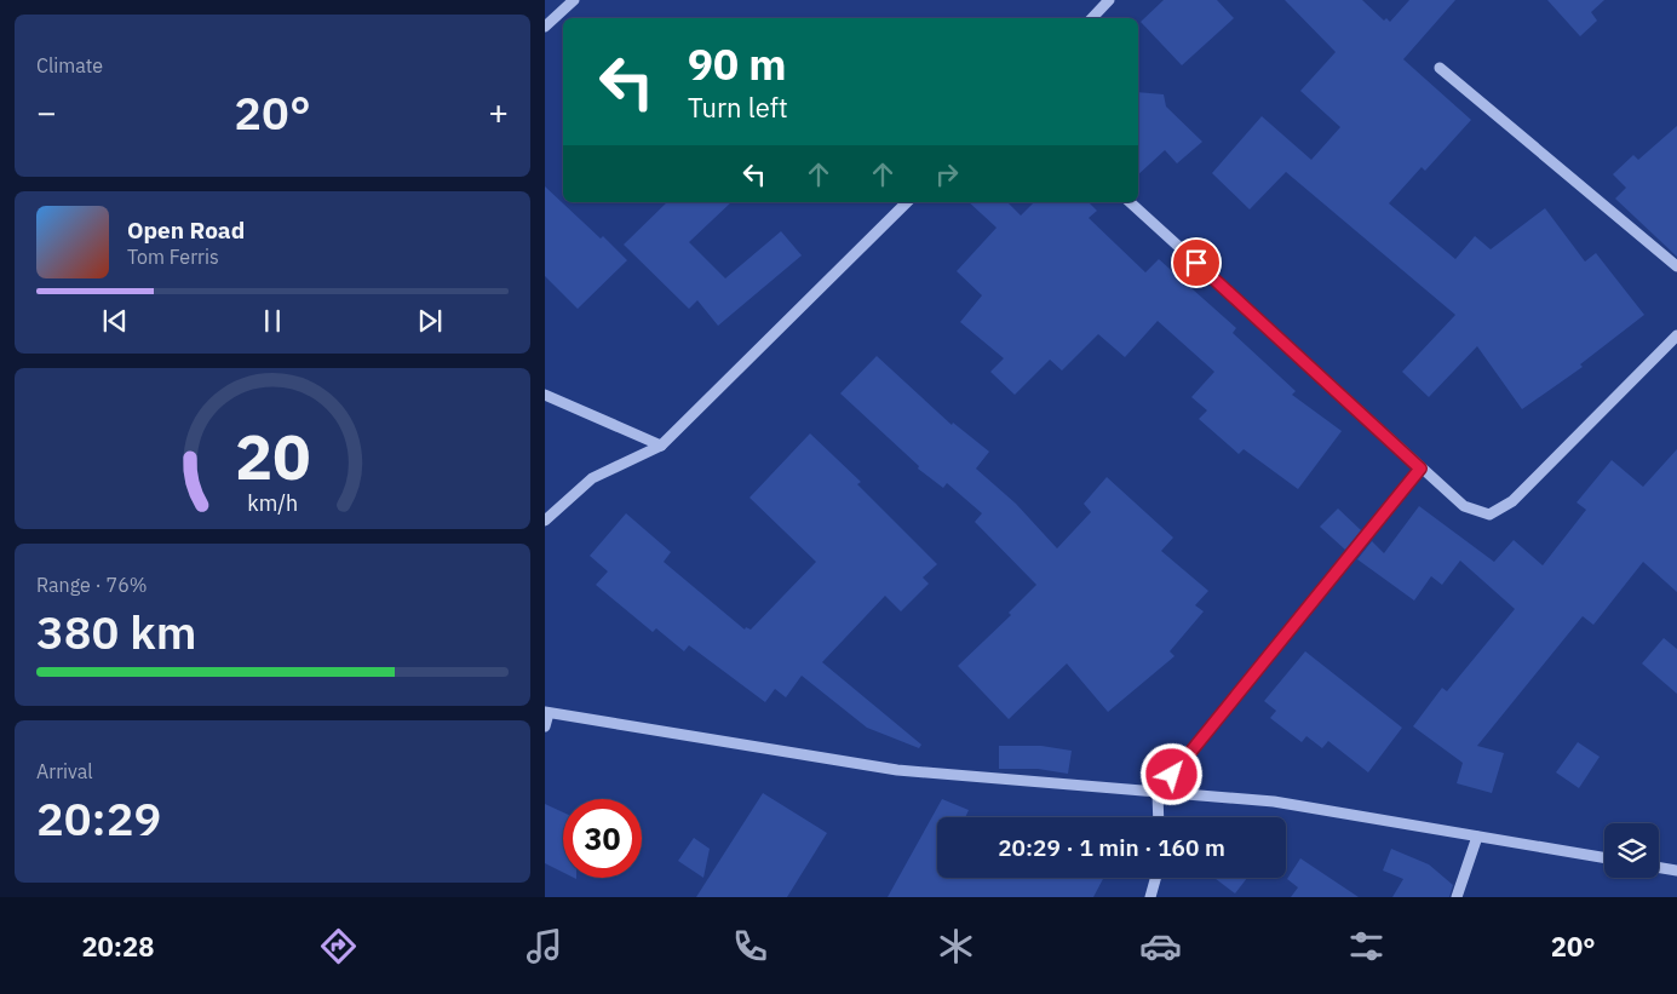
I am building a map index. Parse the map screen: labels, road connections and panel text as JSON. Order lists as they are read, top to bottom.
{
  "page": {
    "tile": [
      "Climate",
      ["Range · 76%", "380 km"],
      ["Arrival", "20:29"]
    ],
    "turn": ["90 m", "Turn left"],
    "heat": ["−", "20°", "+"],
    "song": ["Open Road", "Tom Ferris"],
    "limit": "30",
    "trip": "20:29 · 1 min · 160 m",
    "tabs": ["20:28", "20°"],
    "gauge": ["20", "km/h"]
  }
}
